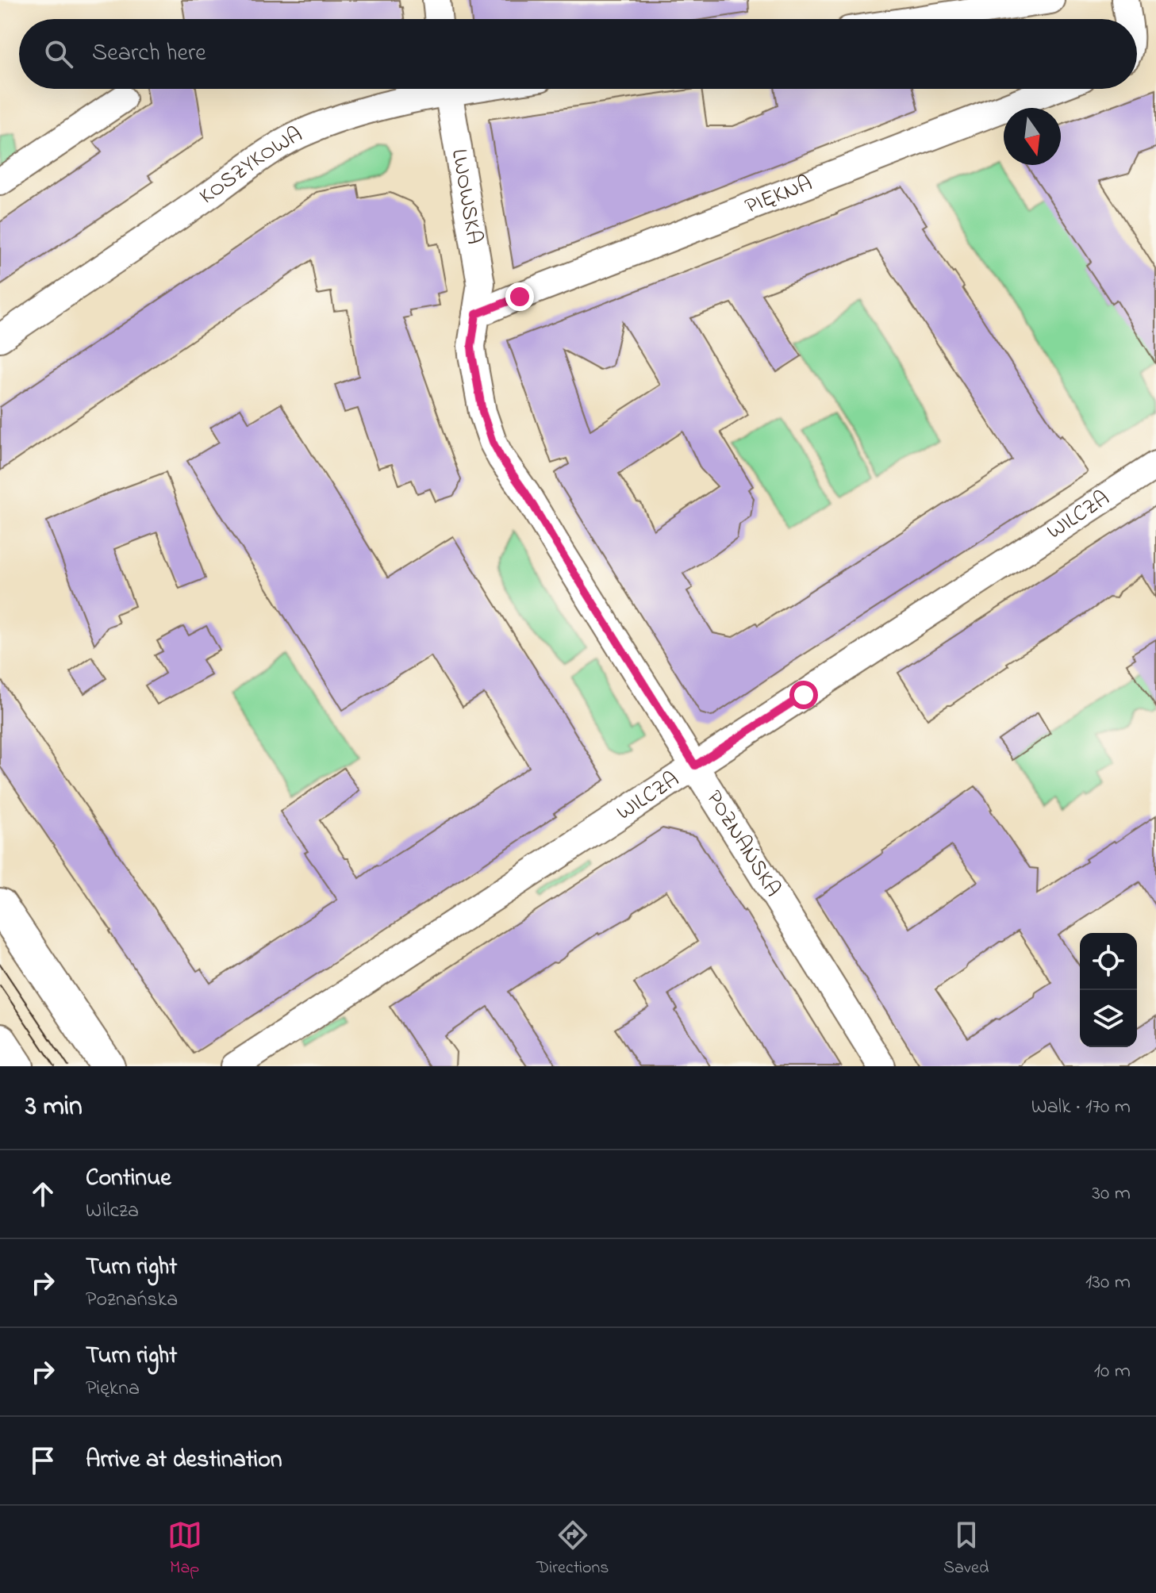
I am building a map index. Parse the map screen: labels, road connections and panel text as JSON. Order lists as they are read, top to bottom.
{
  "streets": {
    "street": [
      "KOSZYKOWA",
      "LWOWSKA",
      "PIĘKNA",
      "WILCZA",
      "POZNAŃSKA"
    ]
  },
  "crossings": [
    ["LWOWSKA", "PIĘKNA"],
    ["LWOWSKA", "POZNAŃSKA"],
    ["PIĘKNA", "POZNAŃSKA"],
    ["WILCZA", "POZNAŃSKA"]
  ],
  "north": "bottom",
  "page": {
    "search": "Search here",
    "heading": ["3 min", "Walk · 170 m"],
    "list": [
      ["Continue", "Wilcza", "30 m"],
      ["Turn right", "Poznańska", "130 m"],
      ["Turn right", "Piękna", "10 m"],
      "Arrive at destination"
    ],
    "nav": ["Map", "Directions", "Saved"]
  }
}
